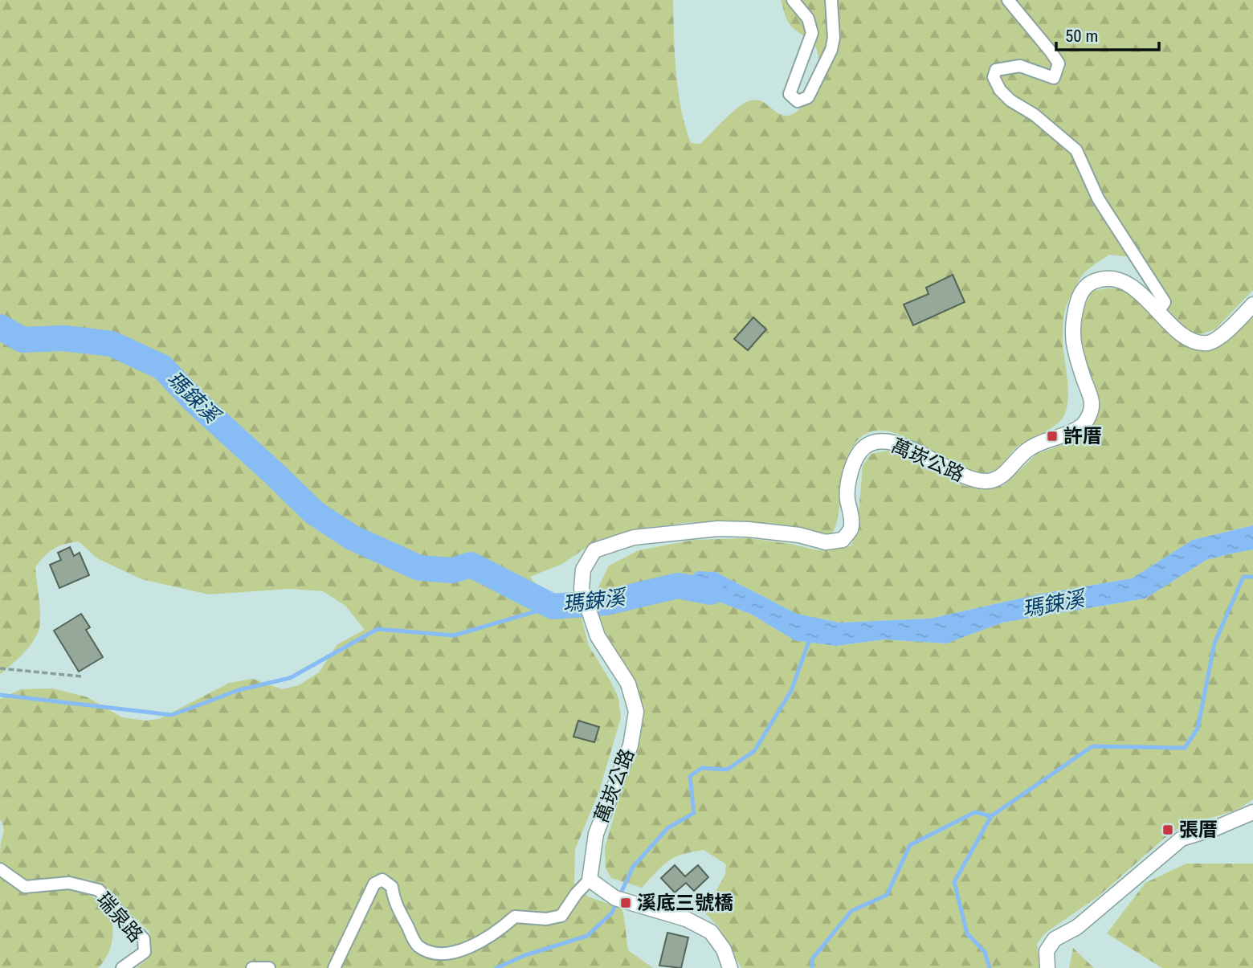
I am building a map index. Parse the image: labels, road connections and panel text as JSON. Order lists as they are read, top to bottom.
{
  "streets": {
    "street": ["萬崁公路", "瑞泉路"]
  },
  "water": ["瑪鋉溪"],
  "places": {
    "transit": ["許厝", "張厝", "溪底三號橋"]
  },
  "scale_bar": "50 m"
}
